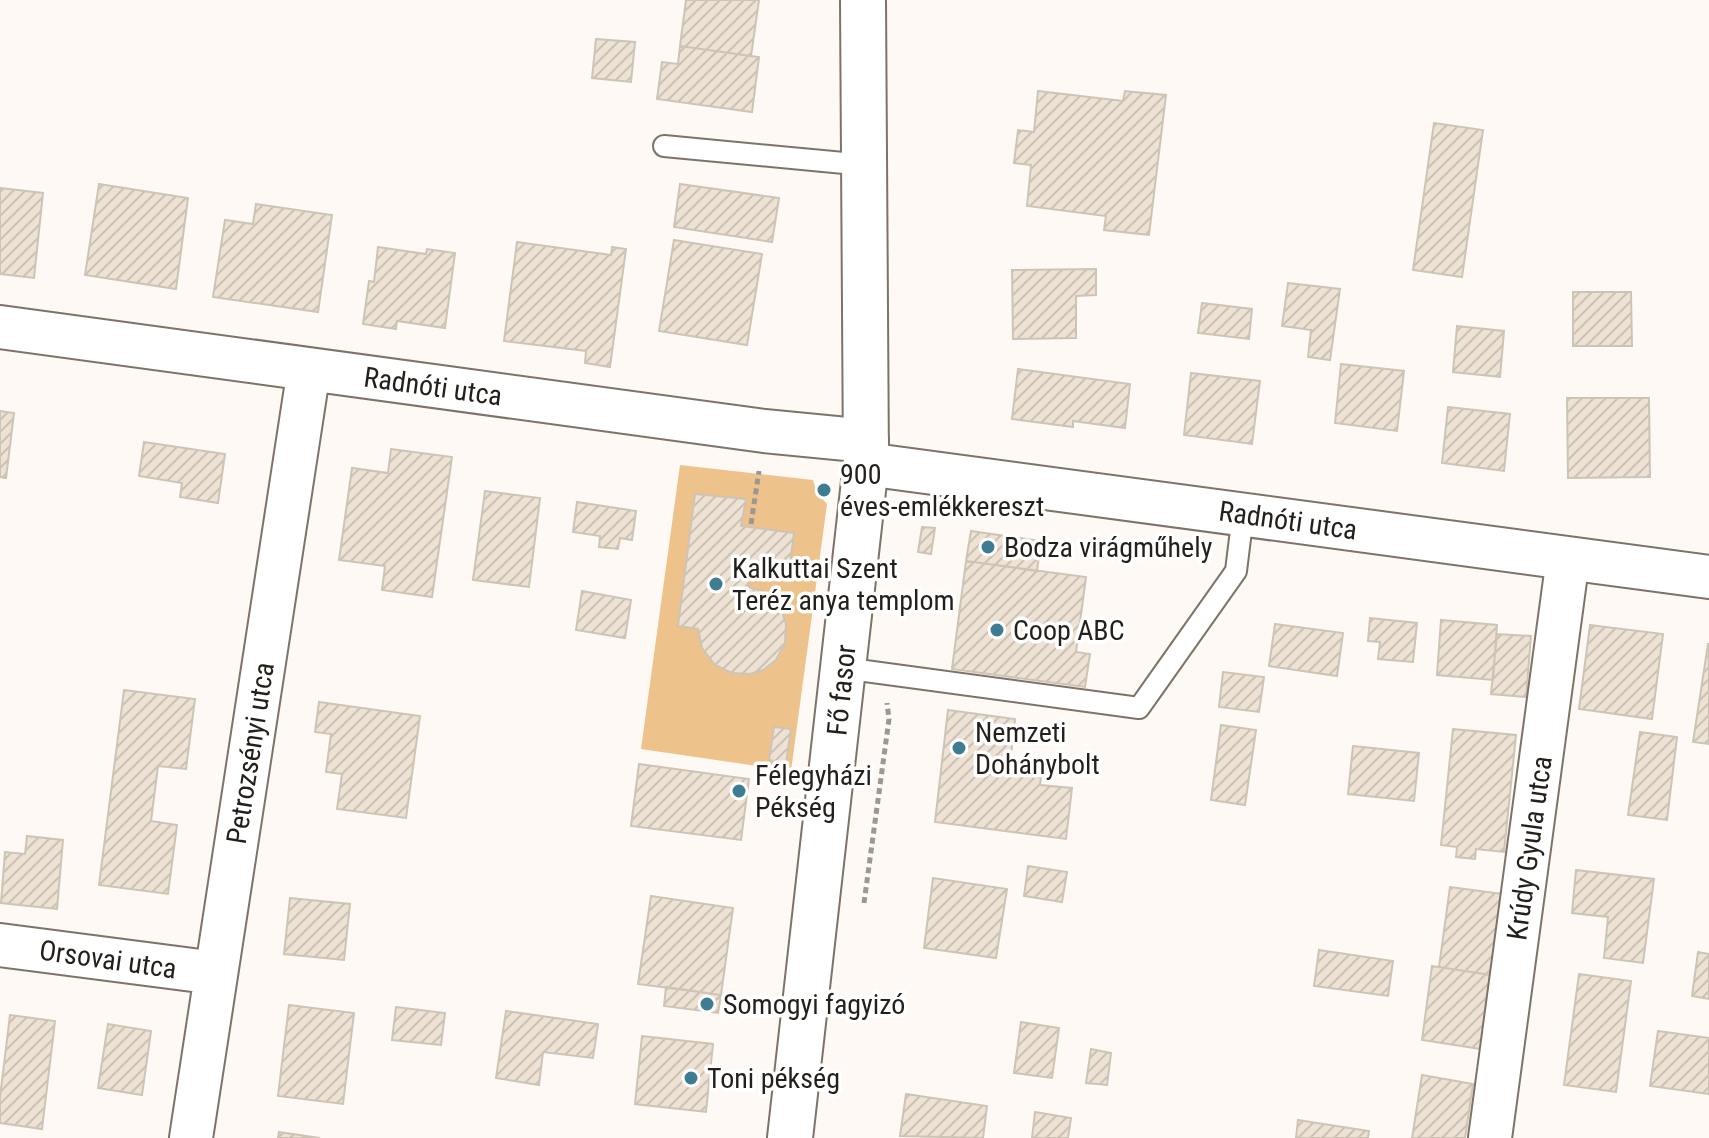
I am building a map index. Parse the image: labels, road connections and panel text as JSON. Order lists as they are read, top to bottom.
{
  "streets": {
    "street": [
      "Radnóti utca",
      "Fő fasor",
      "Petrozsényi utca",
      "Krúdy Gyula utca",
      "Orsovai utca"
    ]
  },
  "crossings": [
    ["Radnóti utca", "Fő fasor"],
    ["Radnóti utca", "Petrozsényi utca"],
    ["Radnóti utca", "Krúdy Gyula utca"],
    ["Petrozsényi utca", "Orsovai utca"]
  ],
  "places": [
    "900 éves-emlékkereszt",
    "Bodza virágműhely",
    "Kalkuttai Szent Teréz anya templom",
    "Coop ABC",
    "Nemzeti Dohánybolt",
    "Félegyházi Pékség",
    "Somogyi fagyizó",
    "Toni pékség"
  ]
}
